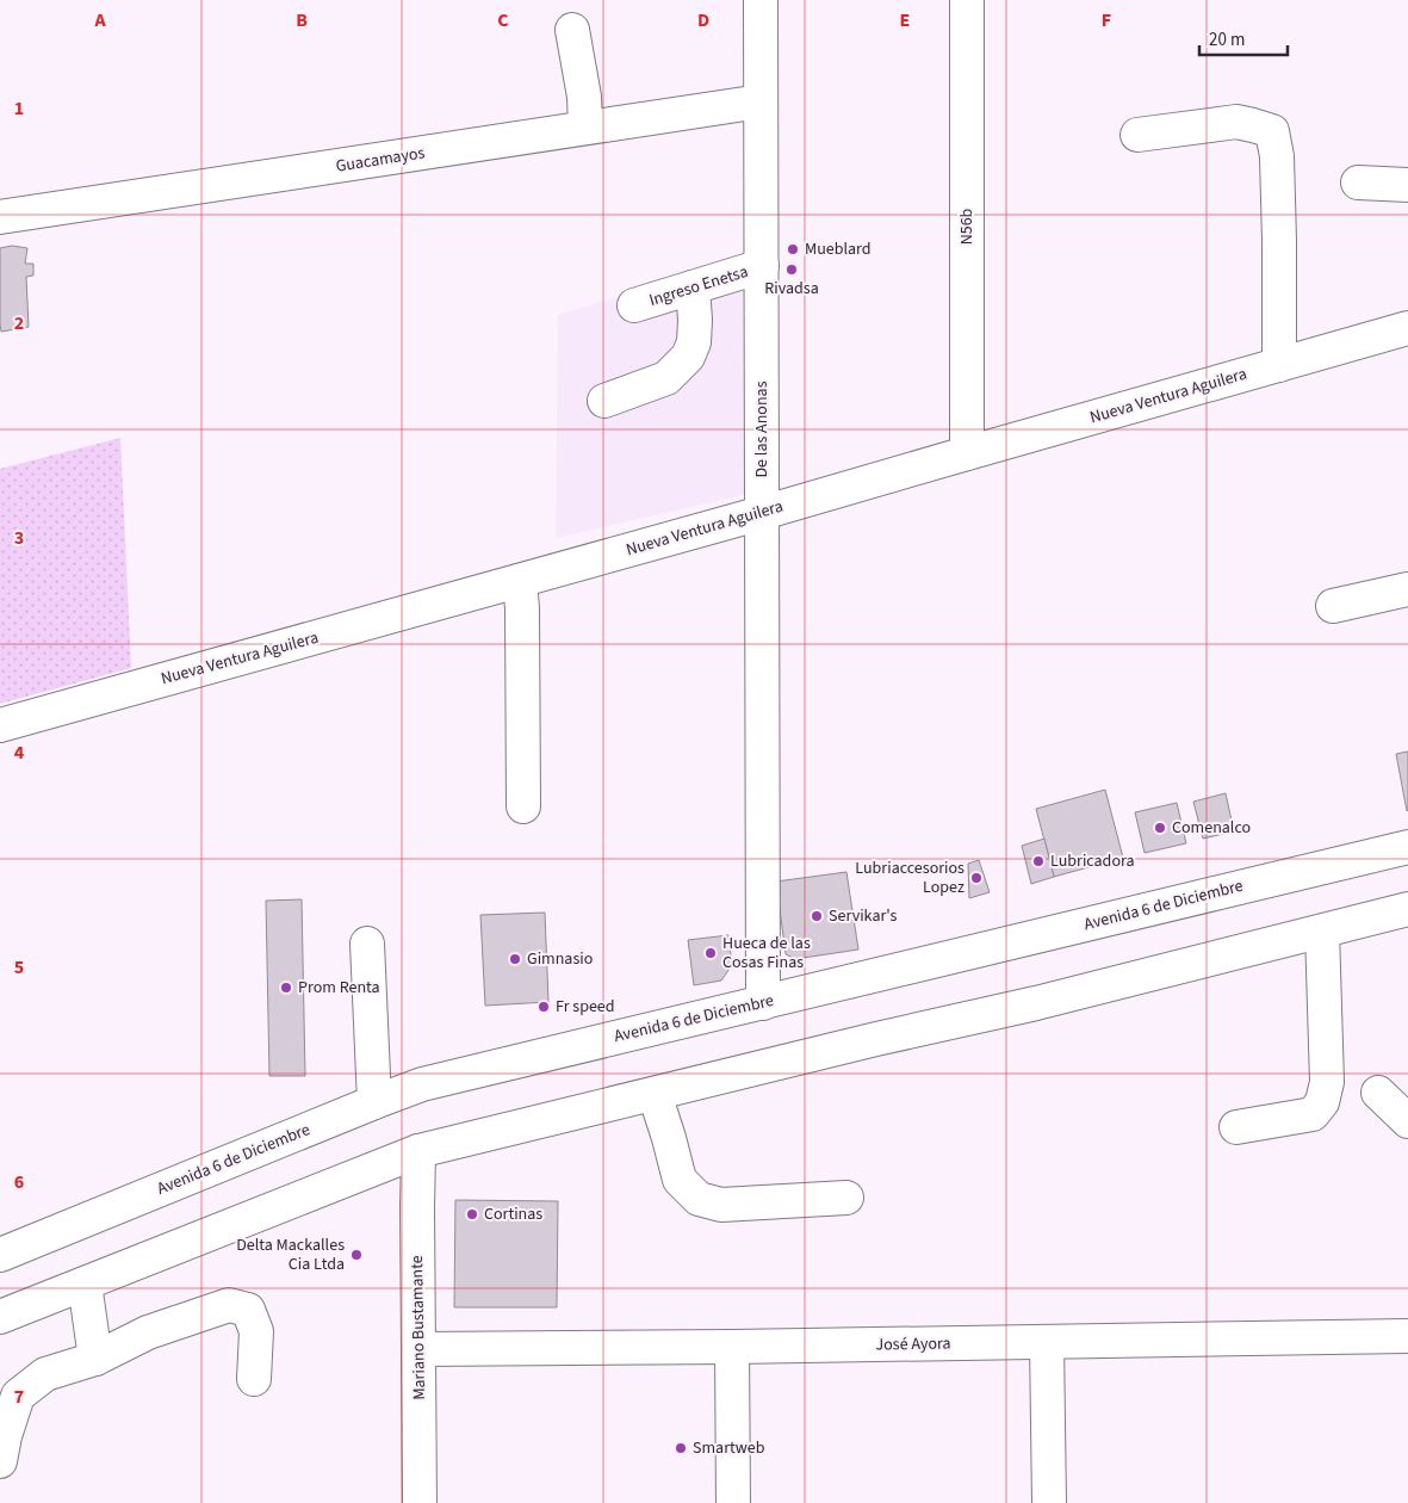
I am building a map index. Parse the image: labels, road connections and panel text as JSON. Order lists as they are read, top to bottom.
{
  "streets": {
    "street": [
      "Guacamayos",
      "N56b",
      "Ingreso Enetsa",
      "Nueva Ventura Aguilera",
      "De las Anonas",
      "Avenida 6 de Diciembre",
      "Mariano Bustamante",
      "José Ayora"
    ]
  },
  "crossings": [
    ["Guacamayos", "De las Anonas"],
    ["N56b", "Nueva Ventura Aguilera"],
    ["Ingreso Enetsa", "De las Anonas"],
    ["Nueva Ventura Aguilera", "De las Anonas"],
    ["De las Anonas", "Avenida 6 de Diciembre"],
    ["Mariano Bustamante", "José Ayora"]
  ],
  "places": [
    "Mueblard",
    "Rivadsa",
    "Comenalco",
    "Lubricadora",
    "Lubriaccesorios Lopez",
    "Servikar's",
    "Hueca de las Cosas Finas",
    "Gimnasio",
    "Prom Renta",
    "Fr speed",
    "Cortinas",
    "Delta Mackalles Cia Ltda",
    "Smartweb"
  ],
  "scale_bar": "20 m",
  "grid": {
    "columns": [
      "A",
      "B",
      "C",
      "D",
      "E",
      "F"
    ],
    "rows": [
      "1",
      "2",
      "3",
      "4",
      "5",
      "6",
      "7"
    ]
  }
}
